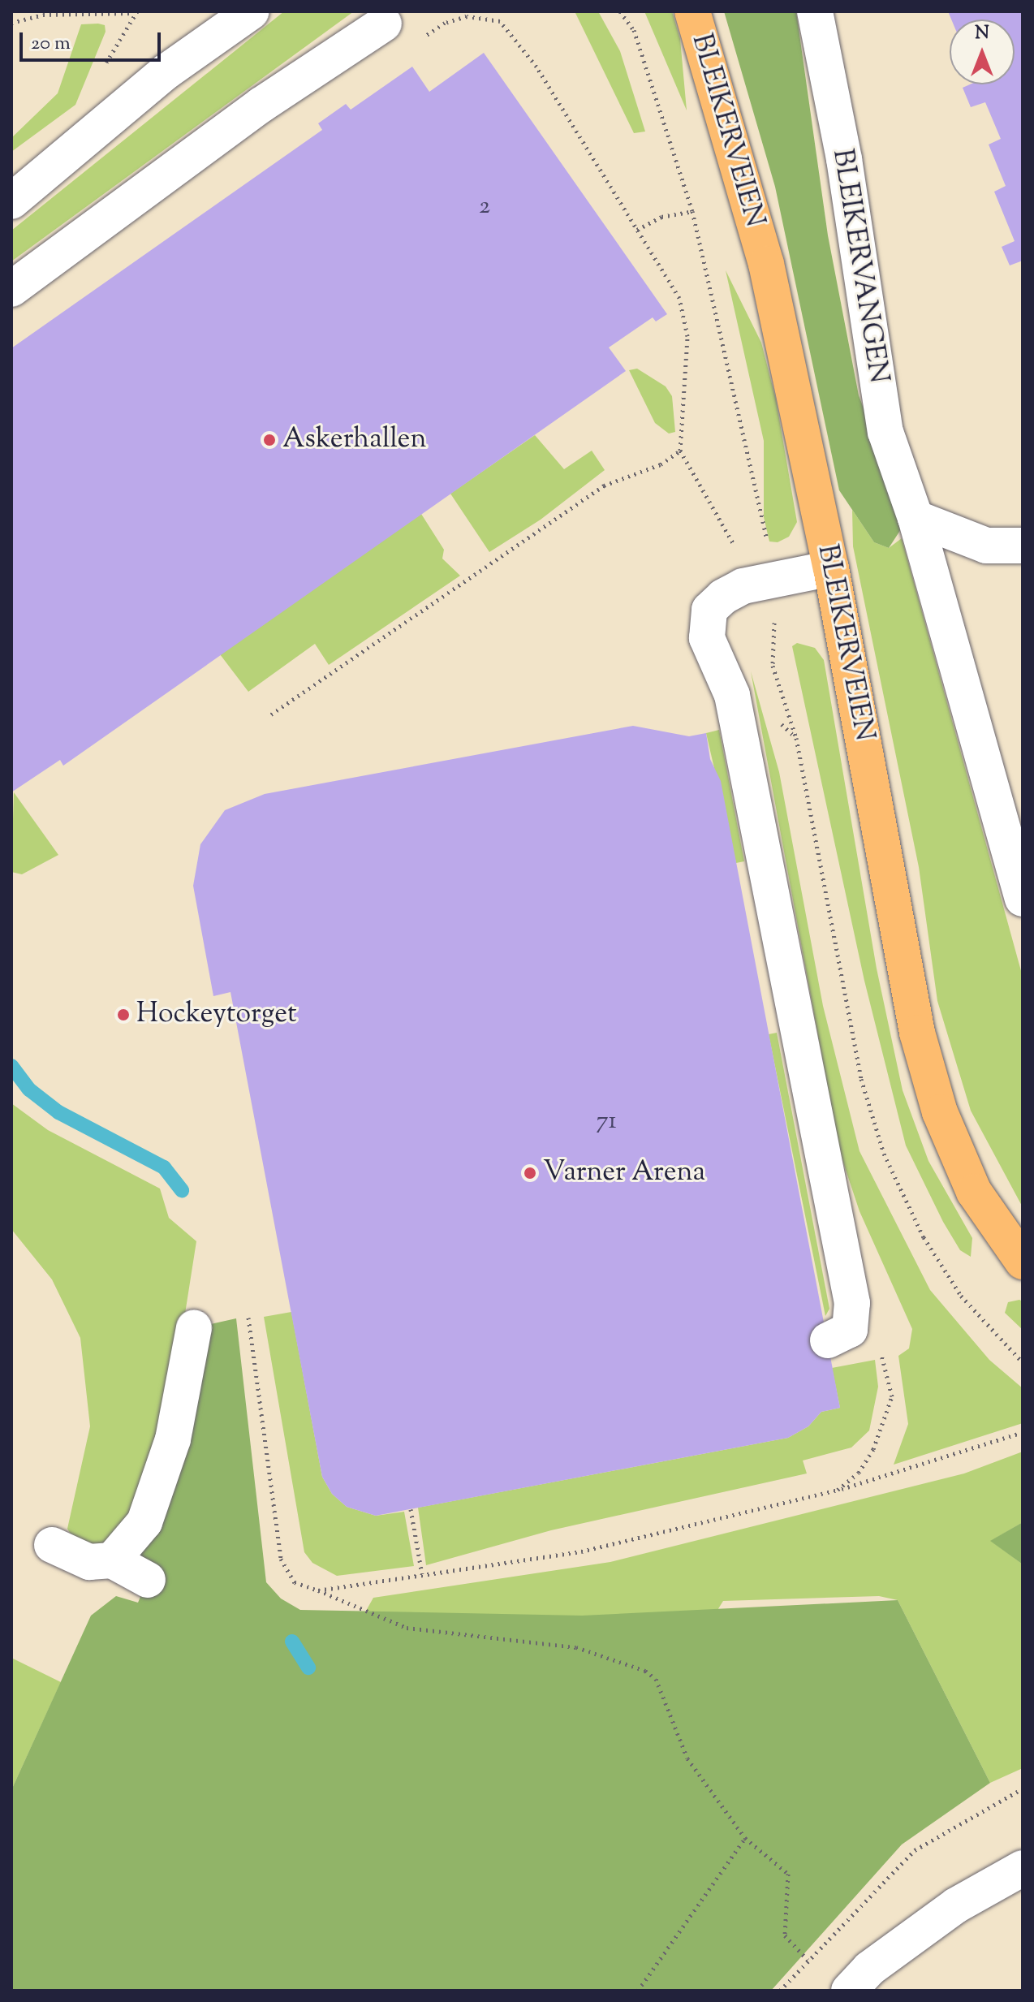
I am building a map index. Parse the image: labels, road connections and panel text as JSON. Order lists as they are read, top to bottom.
{
  "streets": {
    "main road": ["BLEIKERVEIEN"],
    "street": ["BLEIKERVANGEN"]
  },
  "places": ["Askerhallen", "Hockeytorget", "Varner Arena"],
  "house_numbers": ["2", "71"],
  "scale_bar": "20 m",
  "north": "top"
}
